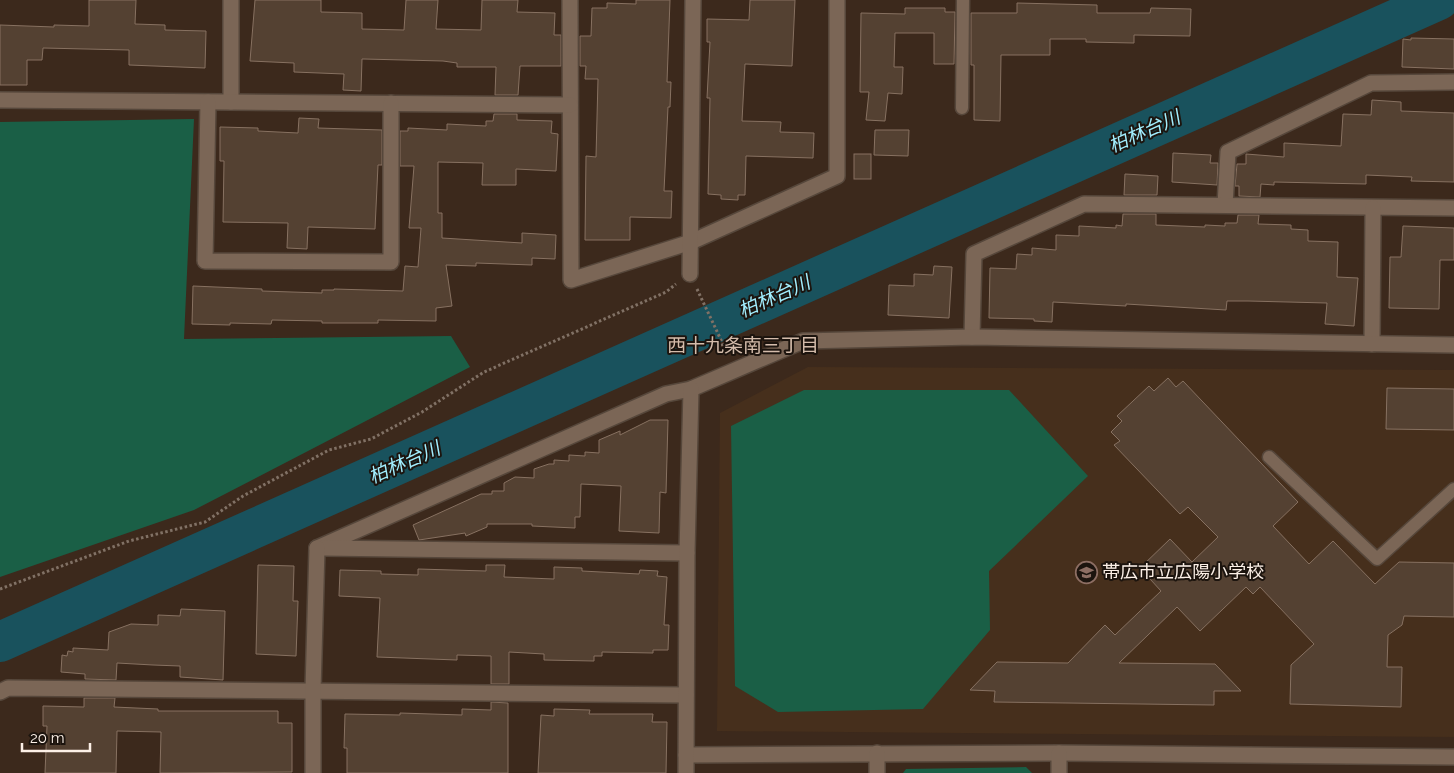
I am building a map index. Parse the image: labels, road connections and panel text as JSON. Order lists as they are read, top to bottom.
{
  "districts": ["西十九条南三丁目"],
  "water": ["柏林台川"],
  "places": {
    "school or university": ["帯広市立広陽小学校"]
  },
  "scale_bar": "20 m"
}
